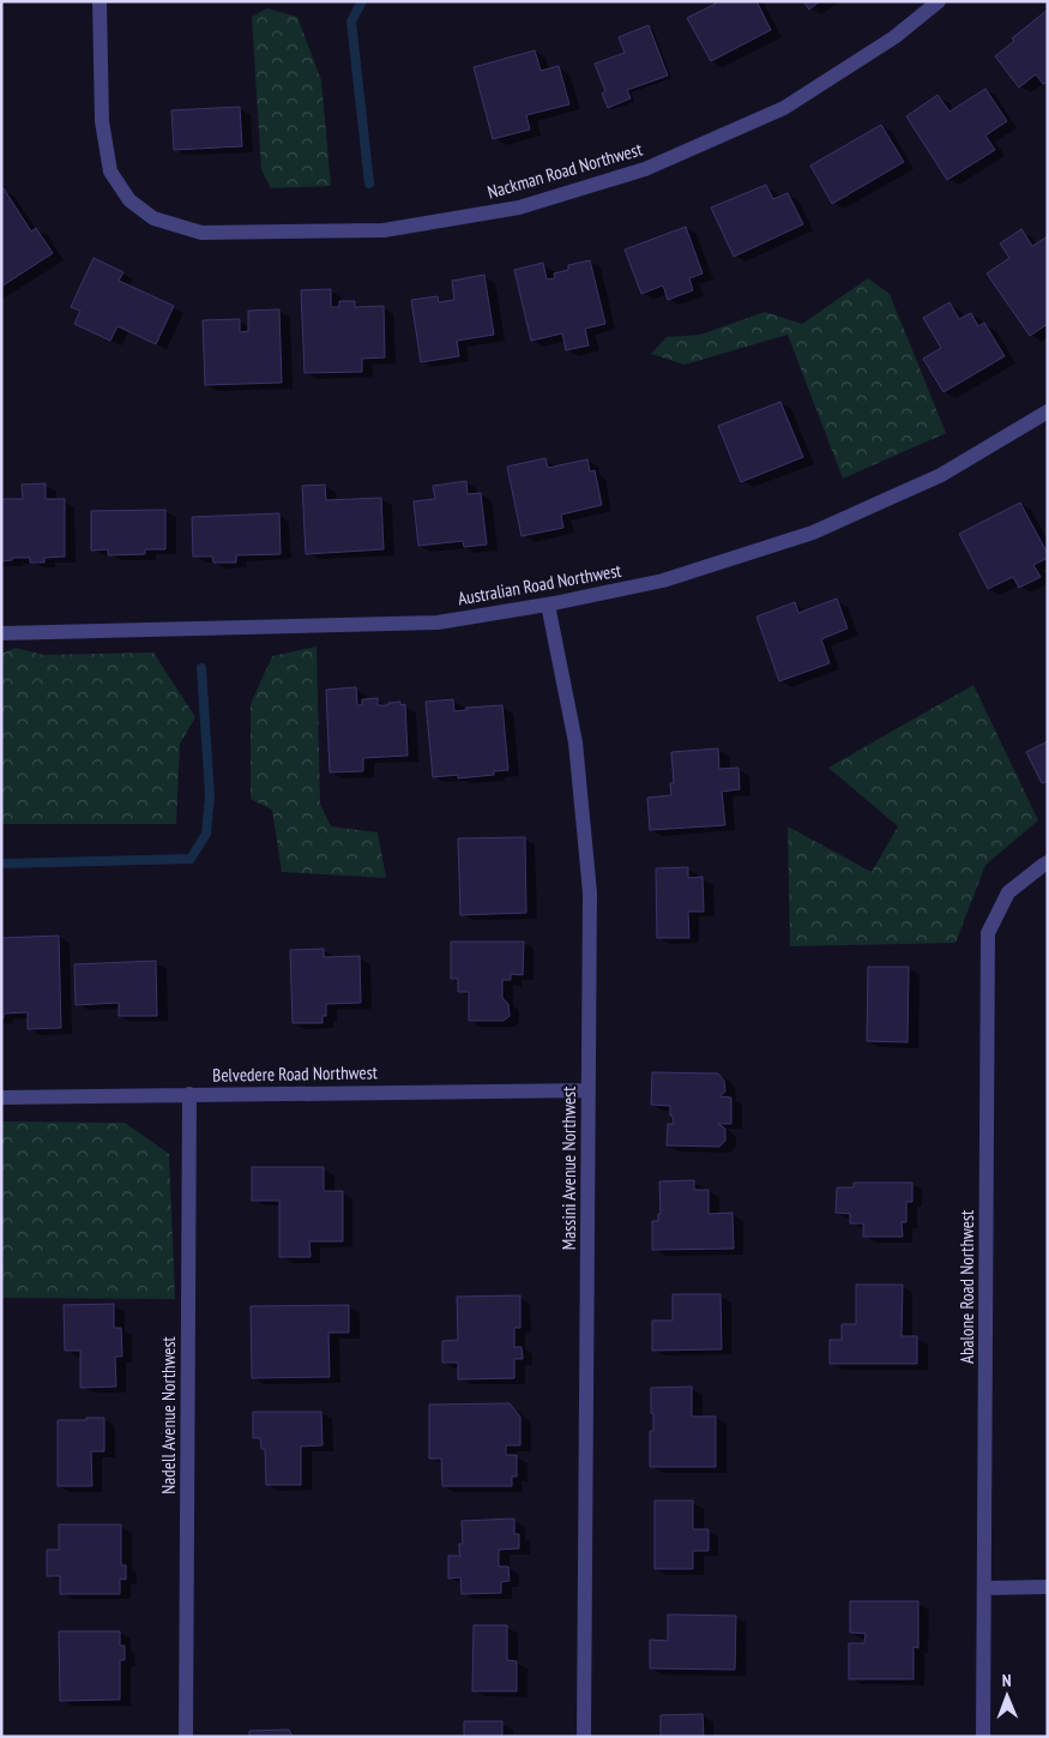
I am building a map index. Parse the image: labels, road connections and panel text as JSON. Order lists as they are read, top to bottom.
{
  "streets": {
    "street": [
      "Nackman Road Northwest",
      "Australian Road Northwest",
      "Belvedere Road Northwest",
      "Massini Avenue Northwest",
      "Abalone Road Northwest",
      "Nadell Avenue Northwest"
    ]
  },
  "crossings": [
    ["Australian Road Northwest", "Massini Avenue Northwest"],
    ["Belvedere Road Northwest", "Massini Avenue Northwest"],
    ["Belvedere Road Northwest", "Nadell Avenue Northwest"]
  ],
  "north": "top"
}
